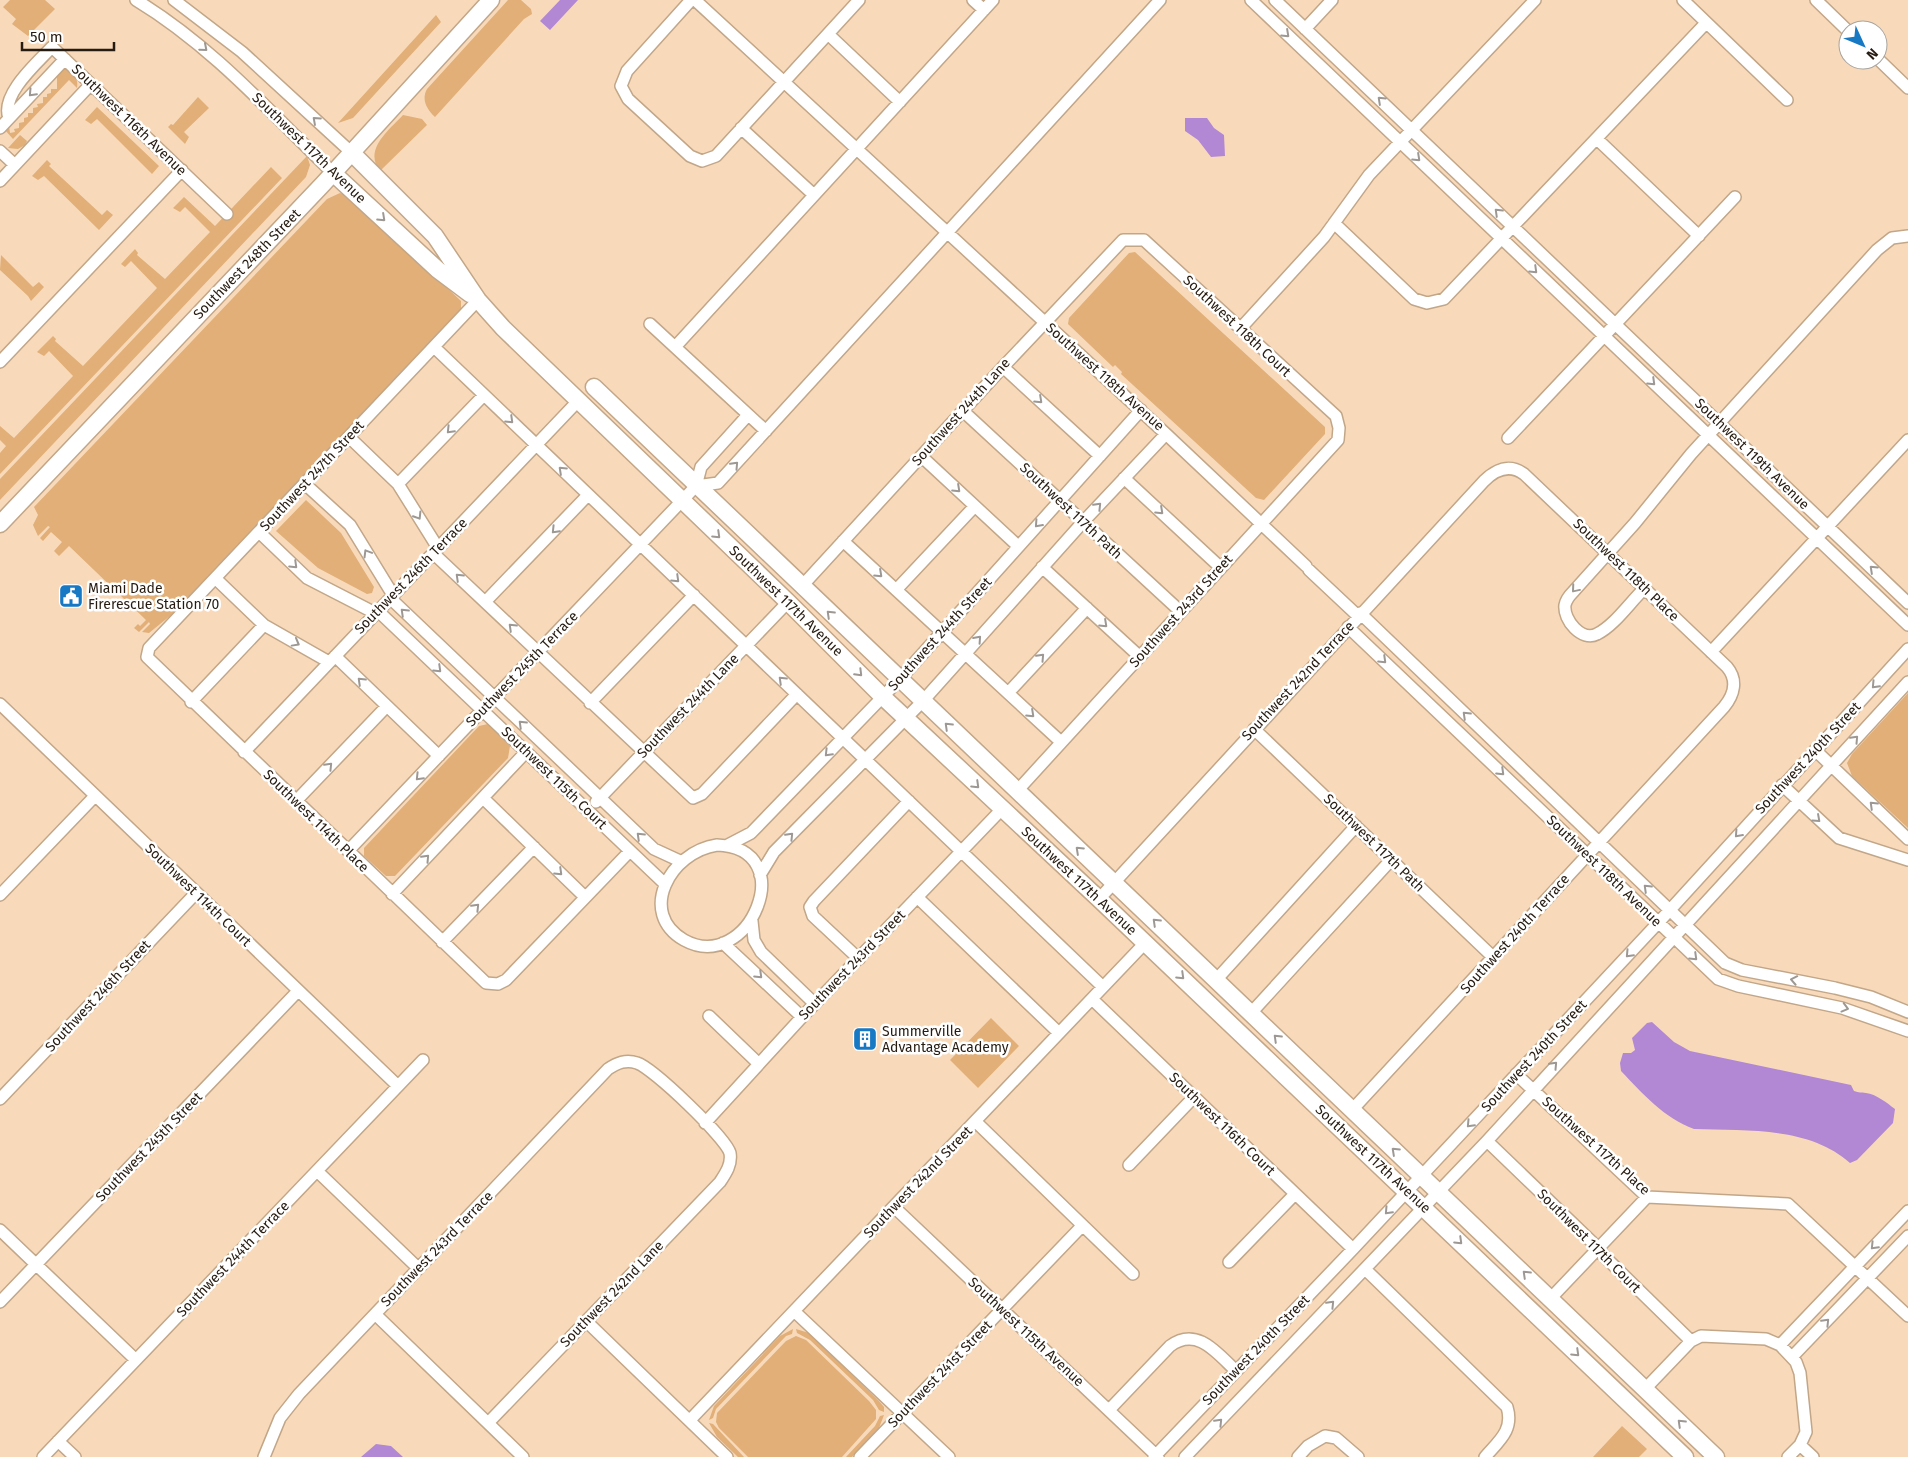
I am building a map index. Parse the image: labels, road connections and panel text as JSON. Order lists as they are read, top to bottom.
{
  "streets": {
    "street": [
      "Southwest 116th Avenue",
      "Southwest 117th Avenue",
      "Southwest 248th Street",
      "Southwest 118th Court",
      "Southwest 118th Avenue",
      "Southwest 244th Lane",
      "Southwest 119th Avenue",
      "Southwest 247th Street",
      "Southwest 117th Path",
      "Southwest 118th Place",
      "Southwest 246th Terrace",
      "Southwest 243rd Street",
      "Southwest 244th Street",
      "Southwest 245th Terrace",
      "Southwest 242nd Terrace",
      "Southwest 240th Street",
      "Southwest 115th Court",
      "Southwest 114th Place",
      "Southwest 114th Court",
      "Southwest 240th Terrace",
      "Southwest 246th Street",
      "Southwest 116th Court",
      "Southwest 117th Place",
      "Southwest 245th Street",
      "Southwest 242nd Street",
      "Southwest 117th Court",
      "Southwest 243rd Terrace",
      "Southwest 244th Terrace",
      "Southwest 242nd Lane",
      "Southwest 115th Avenue",
      "Southwest 241st Street"
    ]
  },
  "crossings": [
    ["Southwest 117th Avenue", "Southwest 248th Street"],
    ["Southwest 117th Avenue", "Southwest 244th Lane"],
    ["Southwest 117th Avenue", "Southwest 247th Street"],
    ["Southwest 117th Avenue", "Southwest 246th Terrace"],
    ["Southwest 117th Avenue", "Southwest 243rd Street"],
    ["Southwest 117th Avenue", "Southwest 244th Street"],
    ["Southwest 117th Avenue", "Southwest 245th Terrace"],
    ["Southwest 117th Avenue", "Southwest 242nd Terrace"],
    ["Southwest 117th Avenue", "Southwest 240th Street"],
    ["Southwest 117th Avenue", "Southwest 240th Terrace"],
    ["Southwest 117th Avenue", "Southwest 242nd Street"],
    ["Southwest 118th Court", "Southwest 244th Lane"],
    ["Southwest 118th Court", "Southwest 243rd Street"],
    ["Southwest 118th Avenue", "Southwest 244th Lane"],
    ["Southwest 118th Avenue", "Southwest 243rd Street"],
    ["Southwest 118th Avenue", "Southwest 244th Street"],
    ["Southwest 118th Avenue", "Southwest 242nd Terrace"],
    ["Southwest 118th Avenue", "Southwest 240th Street"],
    ["Southwest 118th Avenue", "Southwest 240th Terrace"],
    ["Southwest 244th Lane", "Southwest 117th Path"],
    ["Southwest 244th Lane", "Southwest 115th Court"],
    ["Southwest 247th Street", "Southwest 115th Court"],
    ["Southwest 247th Street", "Southwest 114th Place"],
    ["Southwest 117th Path", "Southwest 243rd Street"],
    ["Southwest 117th Path", "Southwest 244th Street"],
    ["Southwest 117th Path", "Southwest 242nd Terrace"],
    ["Southwest 117th Path", "Southwest 240th Terrace"],
    ["Southwest 118th Place", "Southwest 242nd Terrace"],
    ["Southwest 118th Place", "Southwest 240th Terrace"],
    ["Southwest 246th Terrace", "Southwest 115th Court"],
    ["Southwest 246th Terrace", "Southwest 114th Place"],
    ["Southwest 243rd Street", "Southwest 243rd Terrace"],
    ["Southwest 243rd Street", "Southwest 242nd Lane"],
    ["Southwest 244th Street", "Southwest 115th Court"],
    ["Southwest 245th Terrace", "Southwest 115th Court"],
    ["Southwest 245th Terrace", "Southwest 114th Place"],
    ["Southwest 240th Street", "Southwest 116th Court"],
    ["Southwest 240th Street", "Southwest 117th Place"],
    ["Southwest 240th Street", "Southwest 117th Court"],
    ["Southwest 240th Street", "Southwest 115th Avenue"],
    ["Southwest 114th Court", "Southwest 246th Street"],
    ["Southwest 114th Court", "Southwest 245th Street"],
    ["Southwest 114th Court", "Southwest 244th Terrace"],
    ["Southwest 116th Court", "Southwest 242nd Street"],
    ["Southwest 242nd Street", "Southwest 115th Avenue"],
    ["Southwest 243rd Terrace", "Southwest 242nd Lane"],
    ["Southwest 115th Avenue", "Southwest 241st Street"]
  ],
  "places": {
    "public building": ["Miami Dade Firerescue Station 70"],
    "building": ["Summerville Advantage Academy"]
  },
  "scale_bar": "50 m",
  "north": "bottom right"
}
